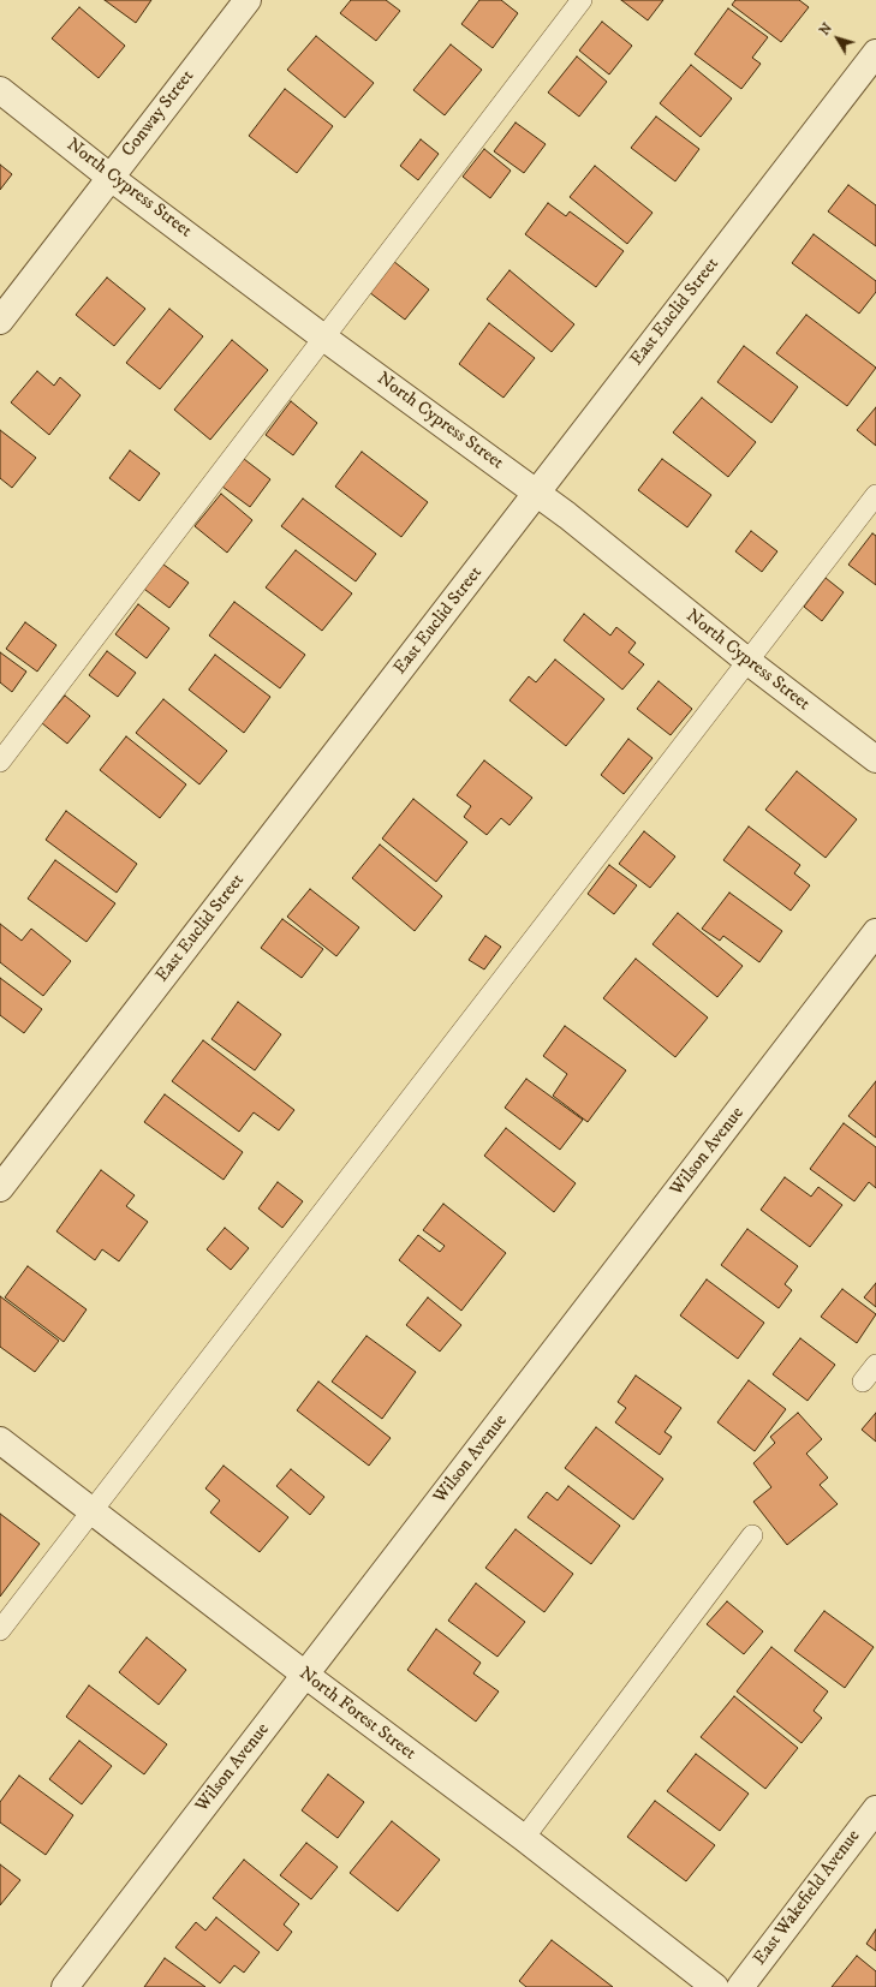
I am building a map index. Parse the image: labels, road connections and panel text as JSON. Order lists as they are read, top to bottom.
{
  "streets": {
    "street": [
      "Conway Street",
      "North Cypress Street",
      "East Euclid Street",
      "Wilson Avenue",
      "North Forest Street",
      "East Wakefield Avenue"
    ]
  },
  "crossings": [
    ["Conway Street", "North Cypress Street"],
    ["North Cypress Street", "East Euclid Street"],
    ["Wilson Avenue", "North Forest Street"]
  ],
  "north": "top left"
}
